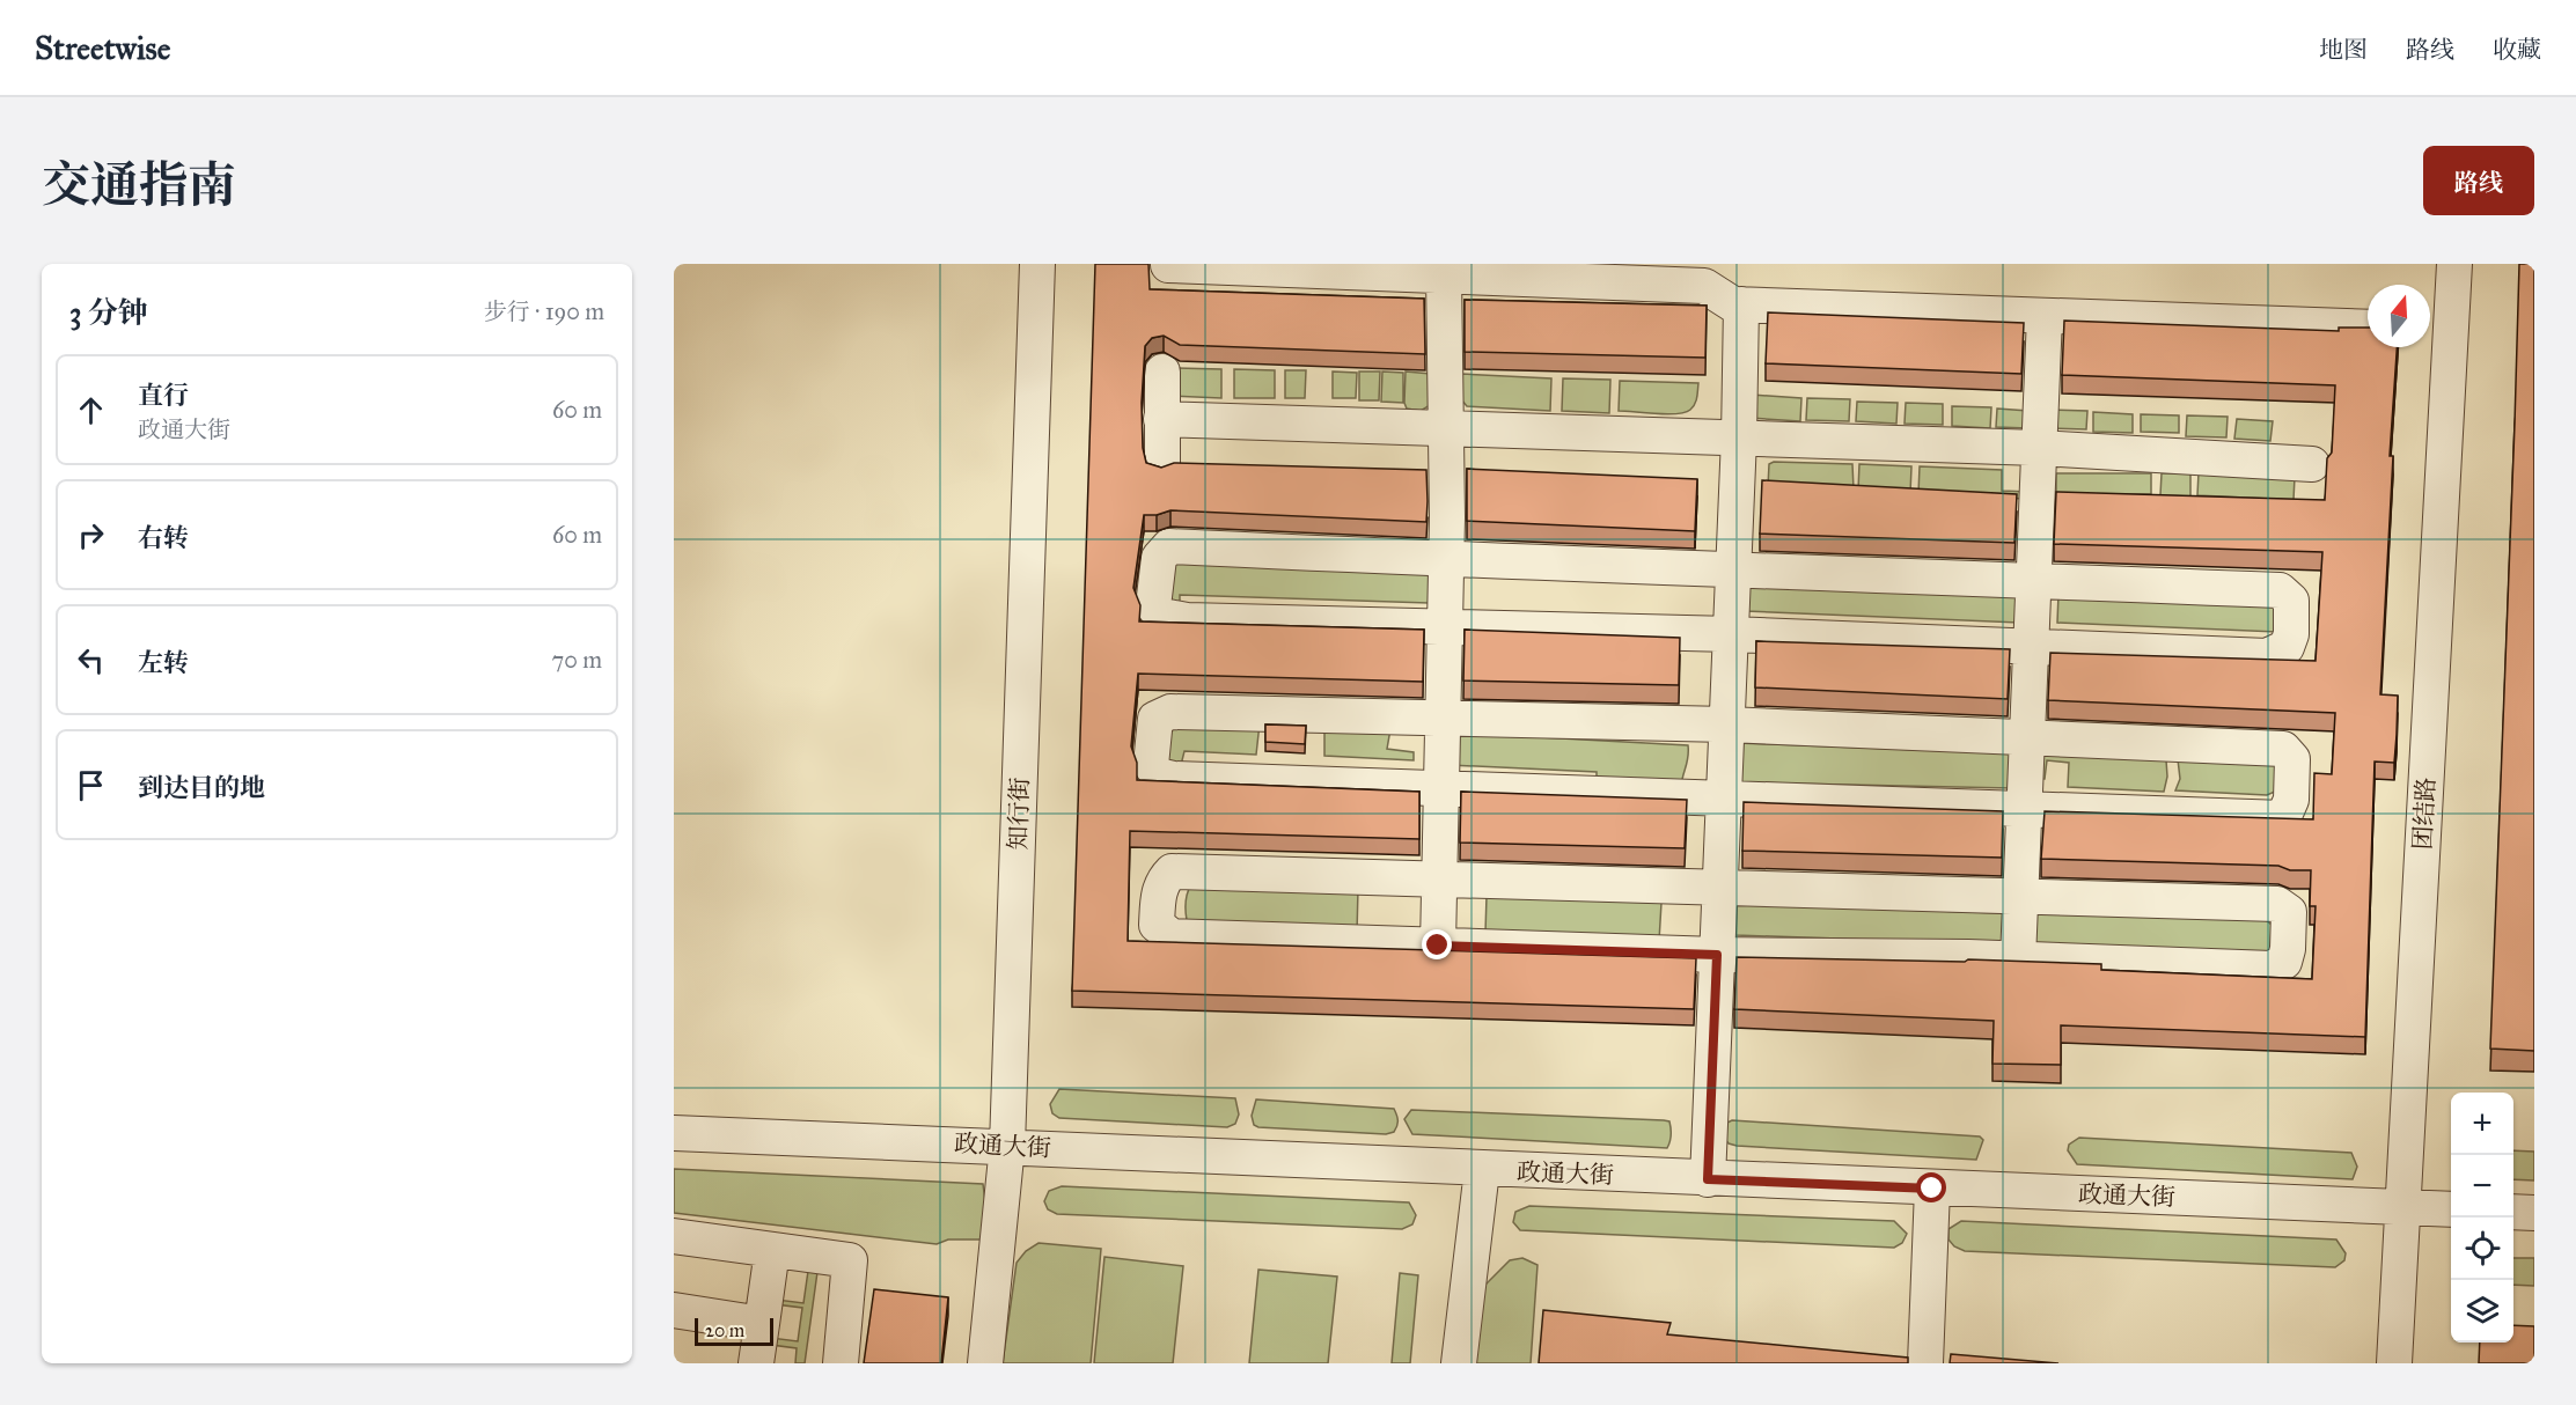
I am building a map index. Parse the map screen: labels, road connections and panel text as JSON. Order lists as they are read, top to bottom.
{
  "streets": {
    "street": ["知行街", "团结路", "政通大街"]
  },
  "crossings": [
    ["知行街", "政通大街"],
    ["团结路", "政通大街"]
  ],
  "scale_bar": "20 m",
  "north": "top",
  "page": {
    "header": "Streetwise",
    "nav": ["地图", "路线", "收藏"],
    "title": "交通指南",
    "buttons": "路线",
    "heading": ["3 分钟", "步行 · 190 m"],
    "list": [
      ["直行", "政通大街", "60 m"],
      ["右转", "60 m"],
      ["左转", "70 m"],
      "到达目的地"
    ],
    "map_buttons": ["+", "−"],
    "scale": "20 m"
  }
}
